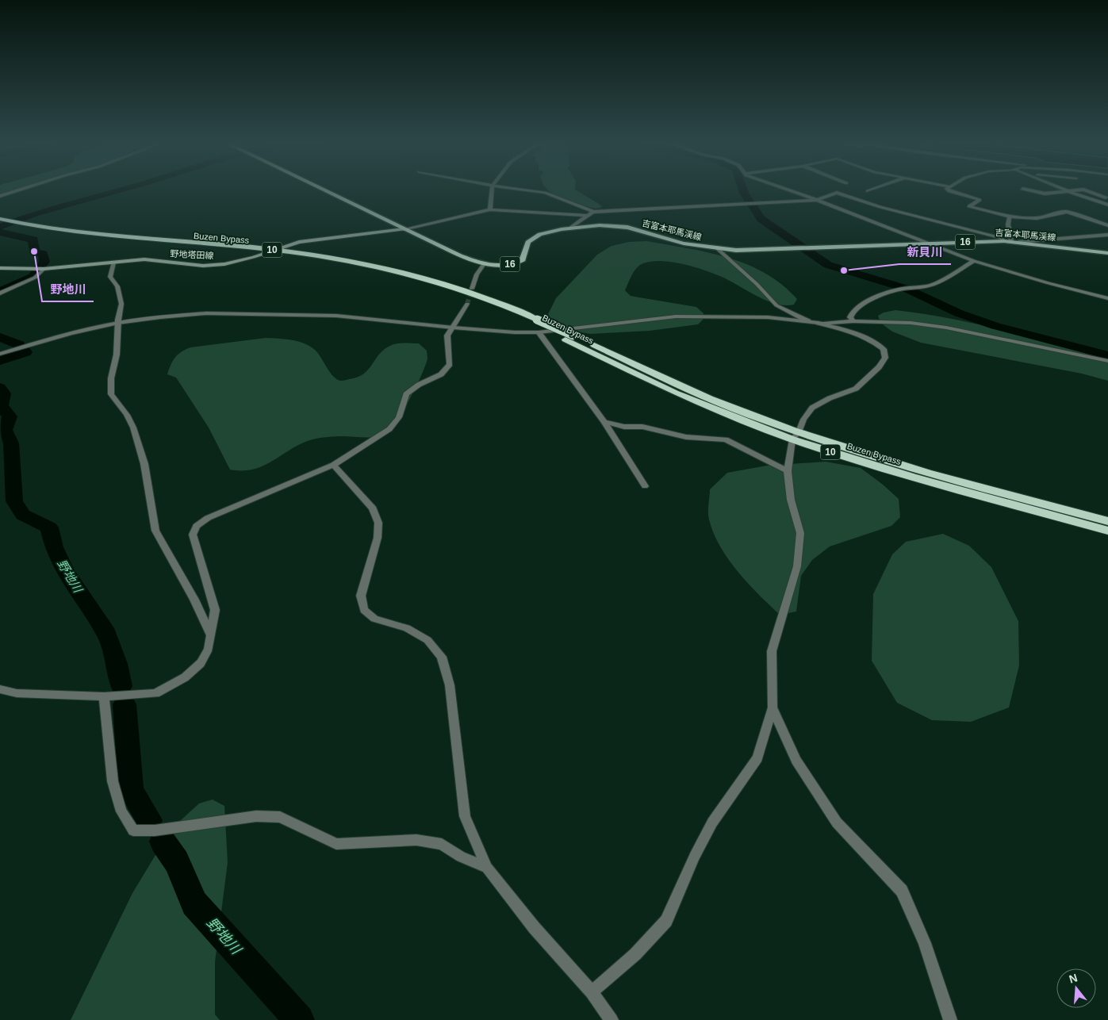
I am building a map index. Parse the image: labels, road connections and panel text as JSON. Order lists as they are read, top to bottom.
{
  "streets": {
    "highway": ["Buzen Bypass", "10"],
    "main road": ["吉富本耶馬渓線", "16", "野地塔田線"]
  },
  "crossings": [
    ["吉富本耶馬渓線", "野地塔田線"],
    ["Buzen Bypass", "野地塔田線"]
  ],
  "water": ["野地川"],
  "places": ["野地川", "新貝川"],
  "north": "top"
}
